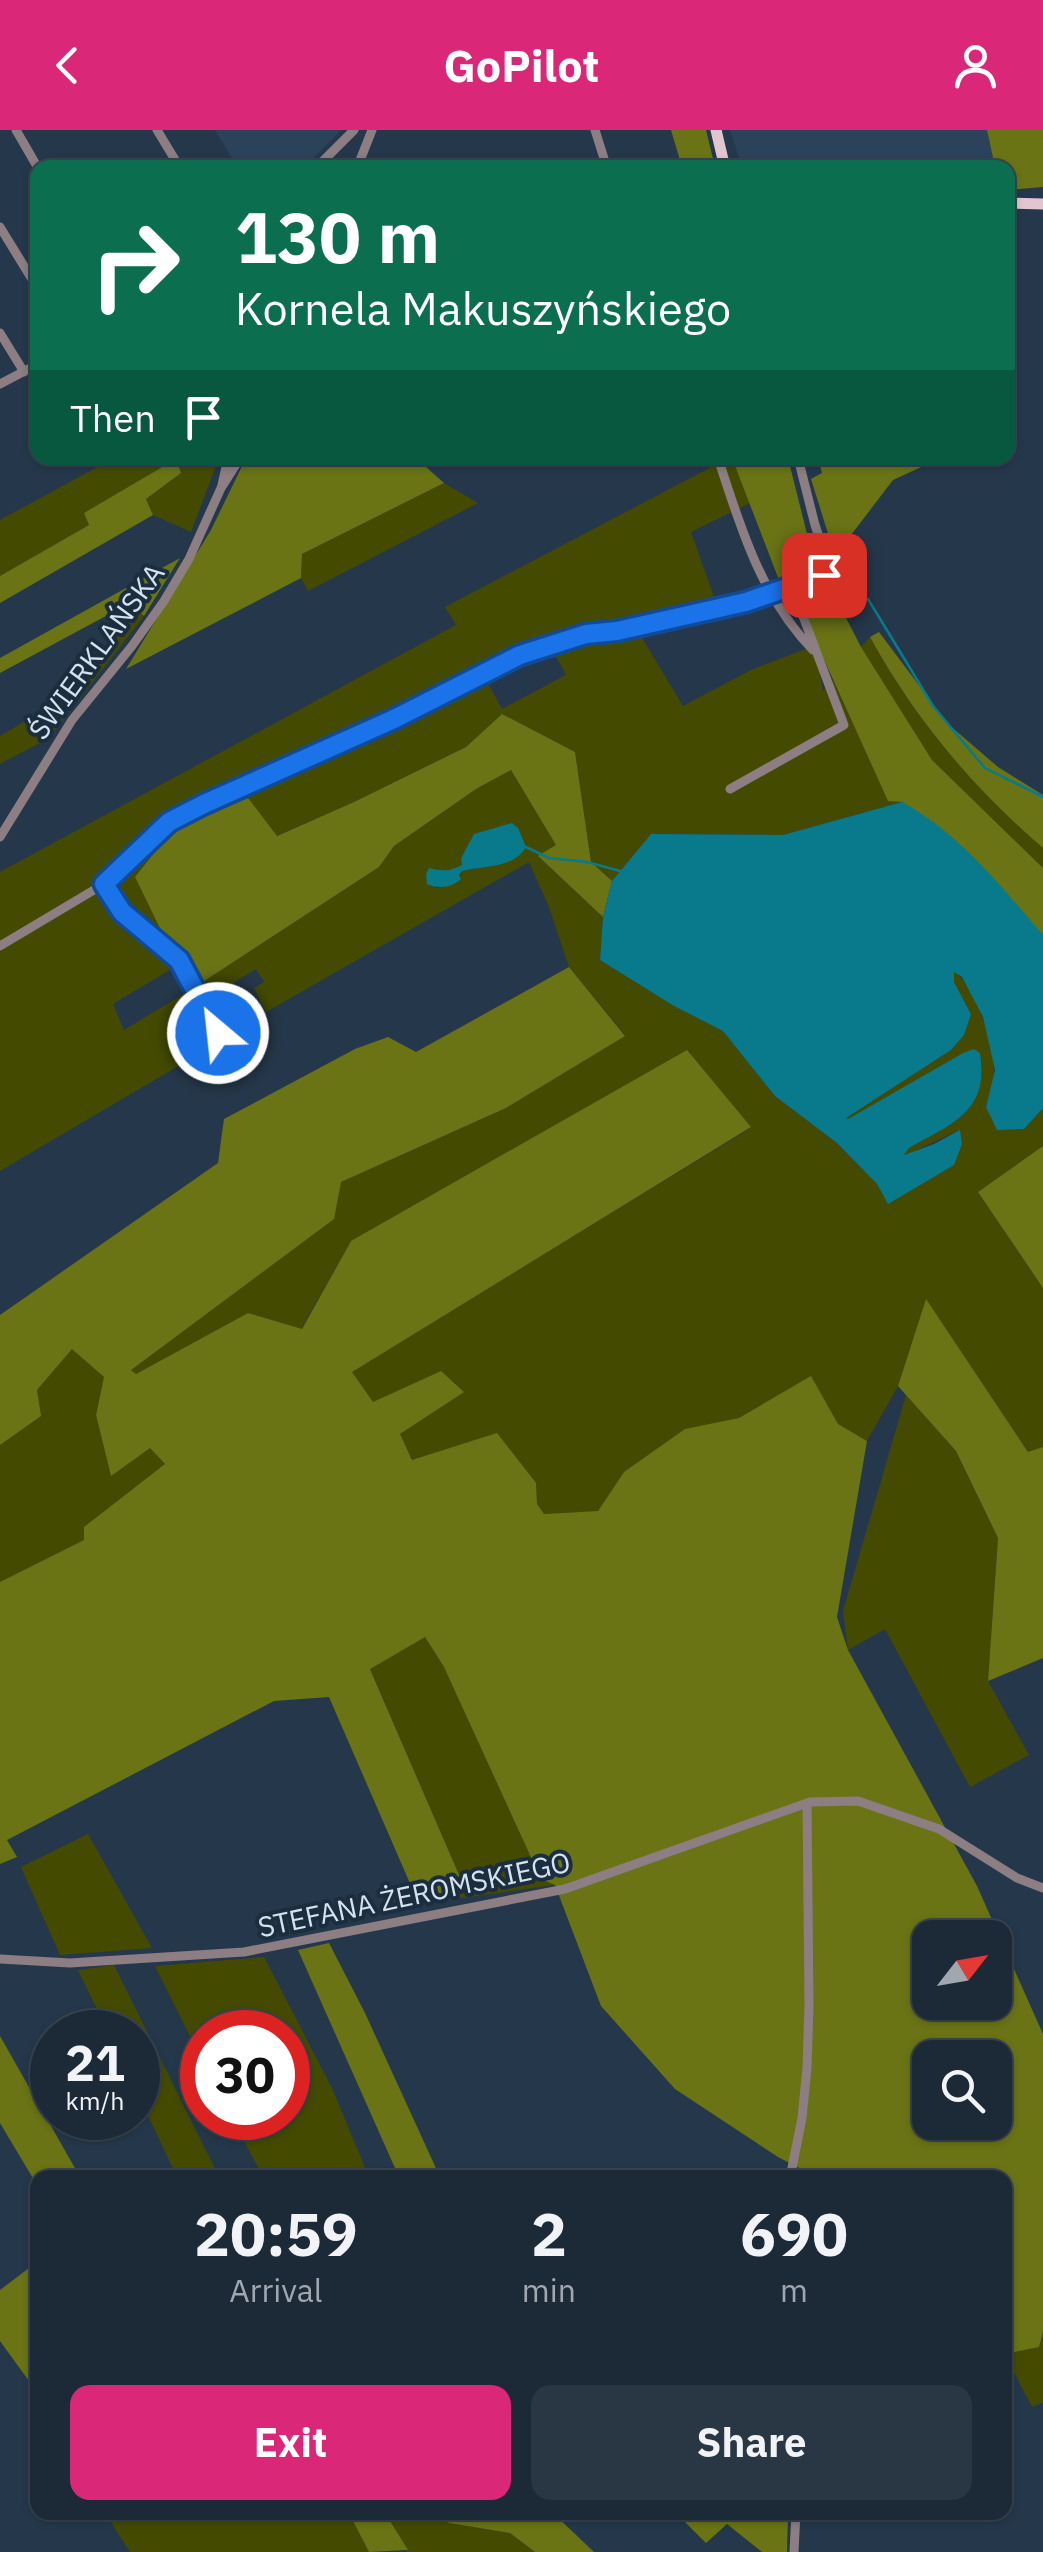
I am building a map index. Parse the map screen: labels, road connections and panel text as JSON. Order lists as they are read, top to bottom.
{
  "streets": {
    "street": ["ŚWIERKLAŃSKA", "STEFANA ŻEROMSKIEGO"]
  },
  "north": "top right",
  "page": {
    "header": "GoPilot",
    "turn": ["130 m", "Kornela Makuszyńskiego"],
    "then": "Then",
    "speed": "21 km/h",
    "limit": "30",
    "eta": [
      "20:59",
      "Arrival",
      "2",
      "min",
      "690",
      "m"
    ],
    "buttons": ["Exit", "Share"]
  }
}
